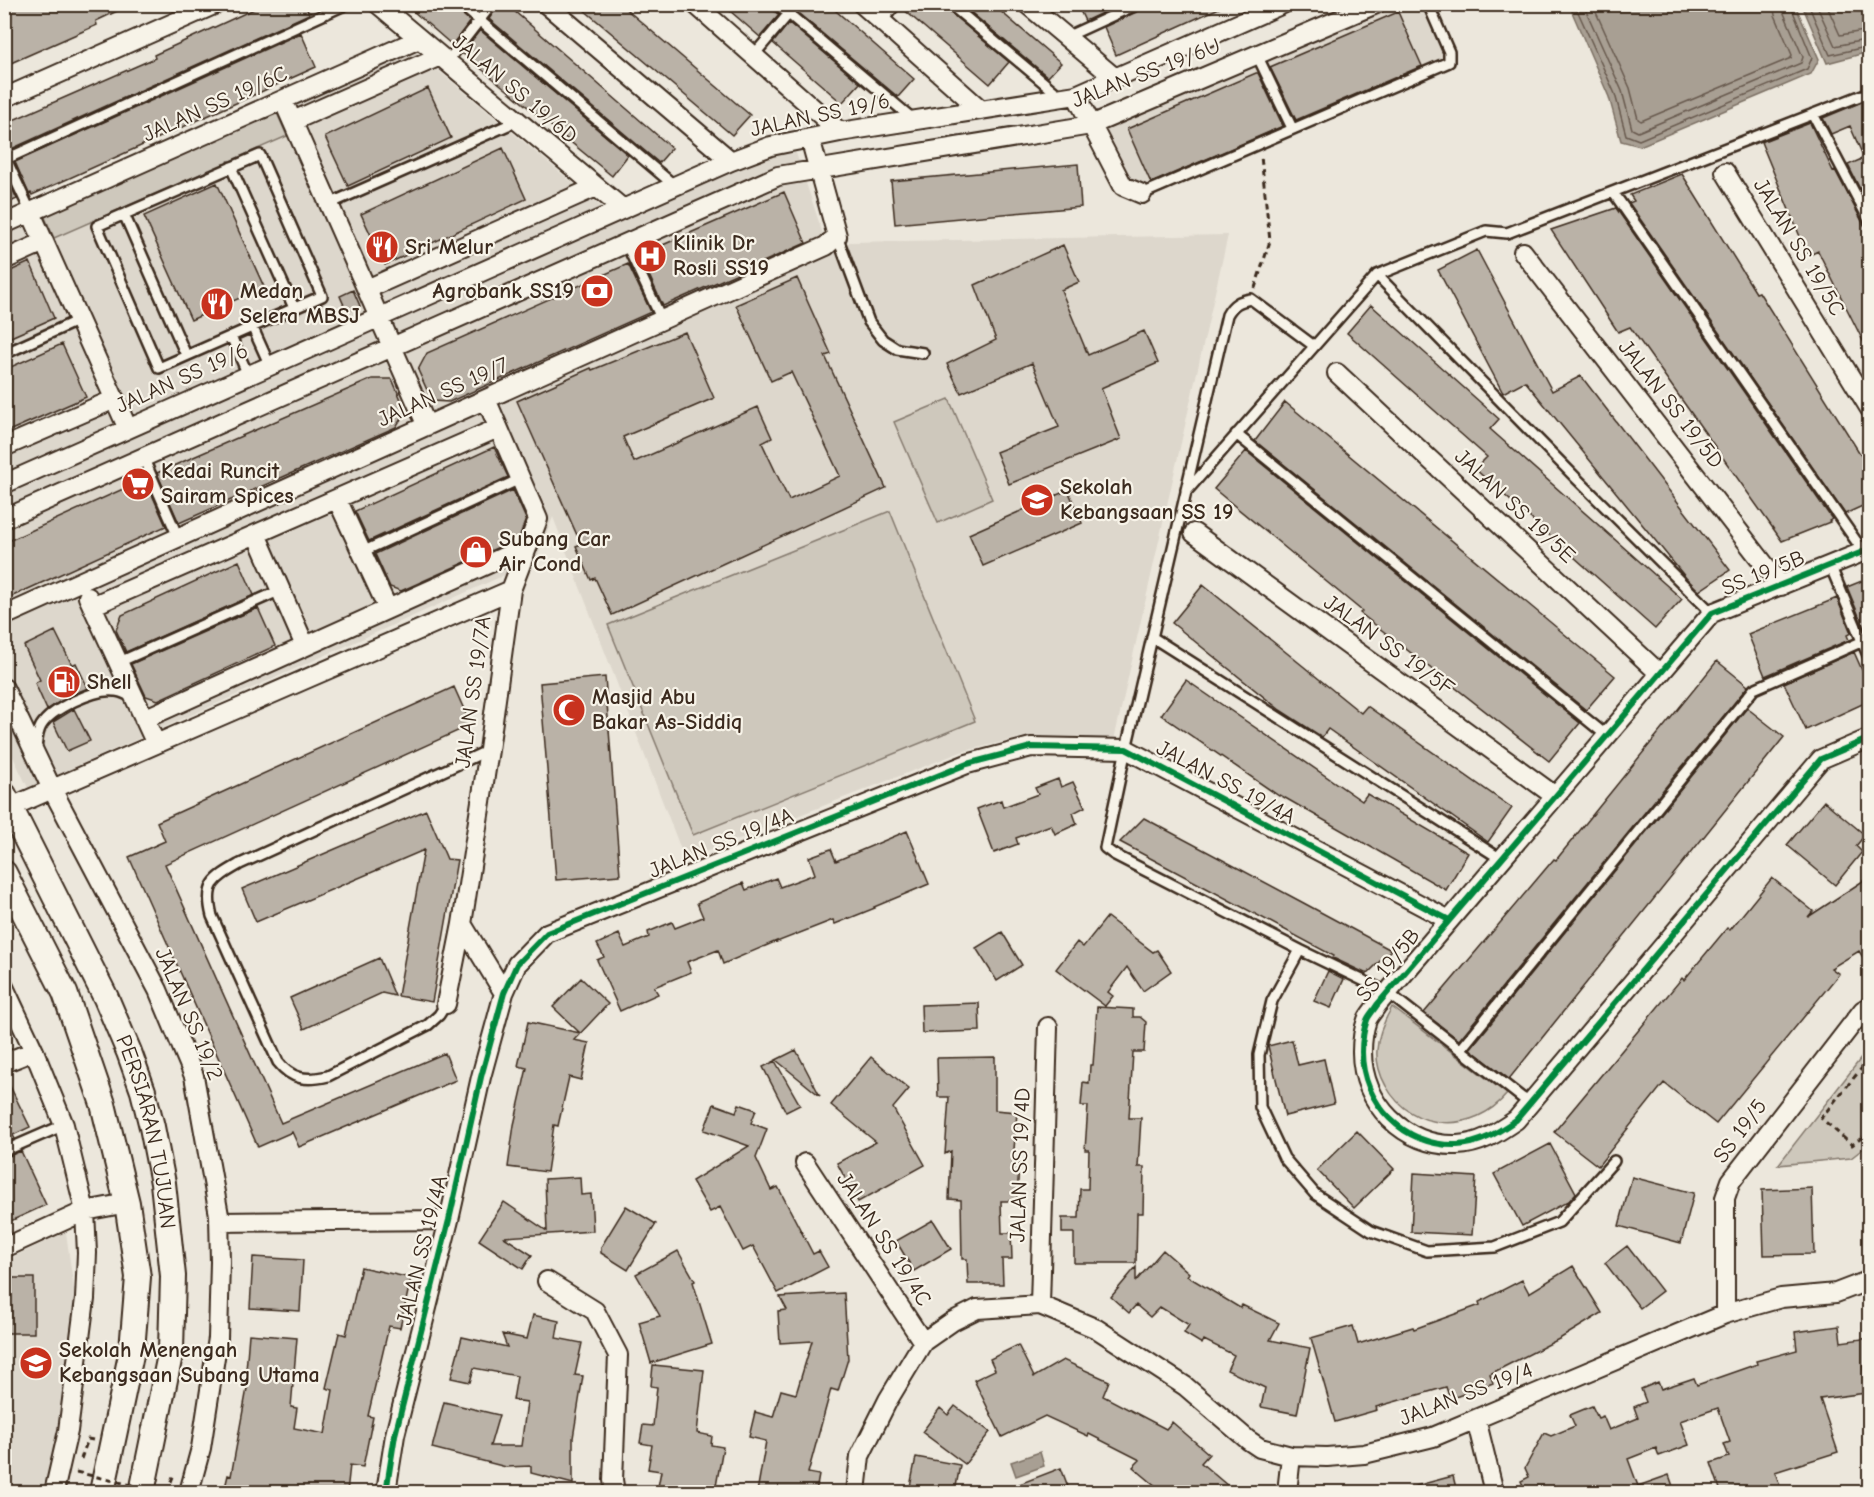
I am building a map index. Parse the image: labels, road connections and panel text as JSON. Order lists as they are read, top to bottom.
{
  "streets": {
    "main road": ["PERSIARAN TUJUAN"],
    "street": [
      "JALAN SS 19/6U",
      "JALAN SS 19/6D",
      "JALAN SS 19/6C",
      "JALAN SS 19/6",
      "JALAN SS 19/5C",
      "JALAN SS 19/7",
      "JALAN SS 19/5D",
      "JALAN SS 19/5E",
      "SS 19/5B",
      "JALAN SS 19/5F",
      "JALAN SS 19/7A",
      "JALAN SS 19/4A",
      "JALAN SS 19/2",
      "SS 19/5",
      "JALAN SS 19/4D",
      "JALAN SS 19/4C",
      "JALAN SS 19/4"
    ]
  },
  "crossings": [
    ["JALAN SS 19/6D", "JALAN SS 19/6C"],
    ["JALAN SS 19/6D", "JALAN SS 19/6"],
    ["JALAN SS 19/7", "JALAN SS 19/7A"],
    ["JALAN SS 19/5D", "SS 19/5B"],
    ["JALAN SS 19/5E", "SS 19/5B"],
    ["SS 19/5B", "JALAN SS 19/5F"],
    ["SS 19/5B", "JALAN SS 19/4A"],
    ["SS 19/5", "JALAN SS 19/4"],
    ["JALAN SS 19/4D", "JALAN SS 19/4"],
    ["JALAN SS 19/4C", "JALAN SS 19/4"]
  ],
  "places": {
    "restaurant": ["Sri Melur", "Medan Selera MBSJ"],
    "hospital": ["Klinik Dr Rosli SS19"],
    "bank": ["Agrobank SS19"],
    "supermarket": ["Kedai Runcit Sairam Spices"],
    "school or university": ["Sekolah Kebangsaan SS 19", "Sekolah Menengah Kebangsaan Subang Utama"],
    "shop": ["Subang Car Air Cond"],
    "fuel station": ["Shell"],
    "mosque": ["Masjid Abu Bakar As-Siddiq"]
  }
}
